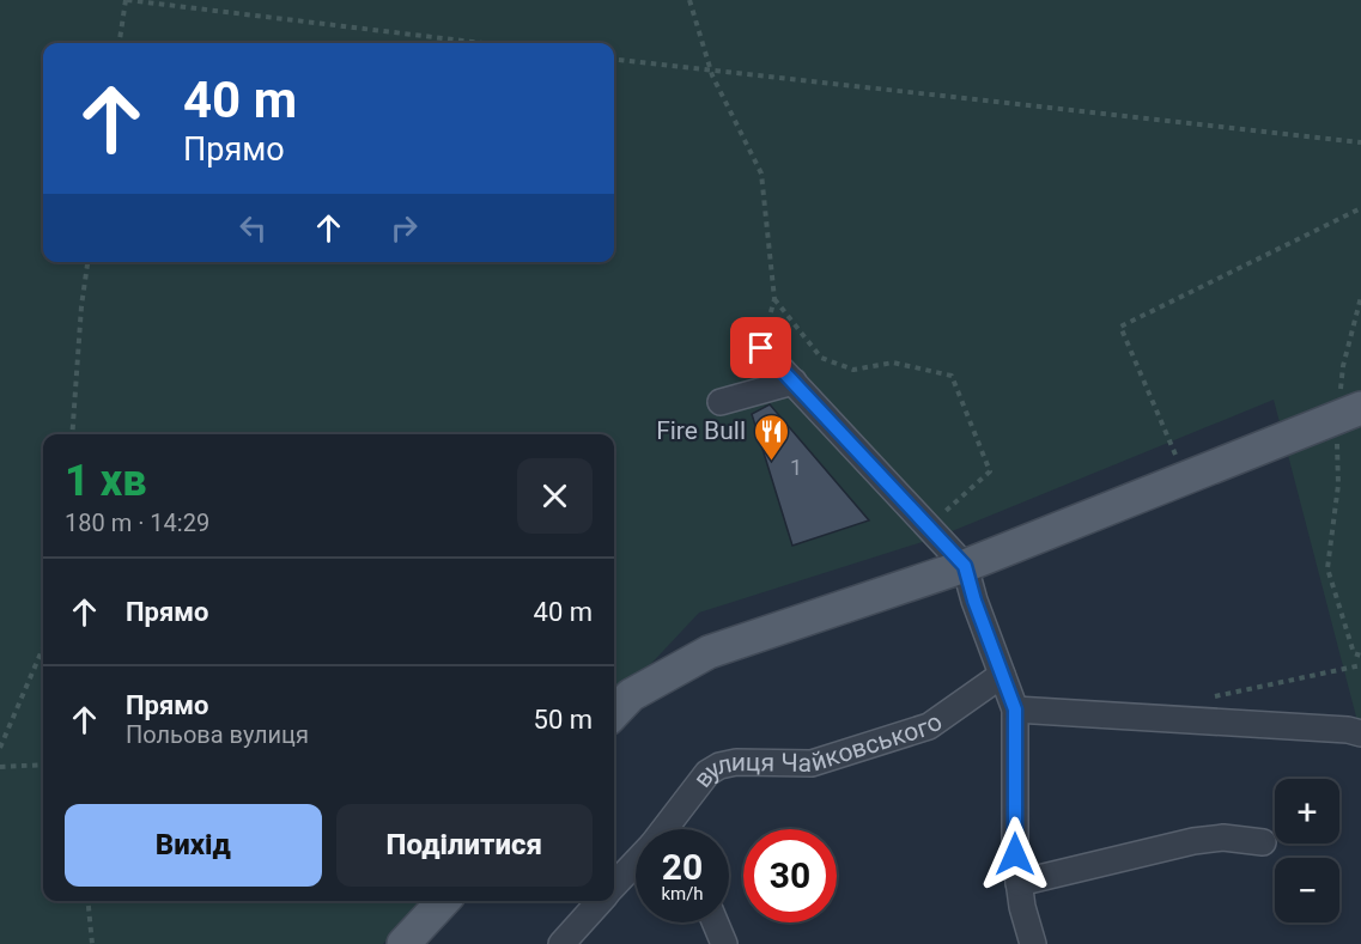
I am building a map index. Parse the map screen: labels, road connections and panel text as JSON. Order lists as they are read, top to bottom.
{
  "streets": {
    "street": ["вулиця Чайковського"]
  },
  "places": {
    "restaurant": ["Fire Bull"]
  },
  "house_numbers": ["1"],
  "page": {
    "turn": ["40 m", "Прямо"],
    "heading": ["1 хв", "180 m · 14:29"],
    "list": [
      {
        "name": "Прямо",
        "value": "40 m"
      },
      {
        "name": "Прямо",
        "note": "Польова вулиця",
        "value": "50 m"
      }
    ],
    "map_buttons": ["+", "−"],
    "buttons": ["Вихід", "Поділитися"],
    "speed": "20 km/h",
    "limit": "30"
  }
}
